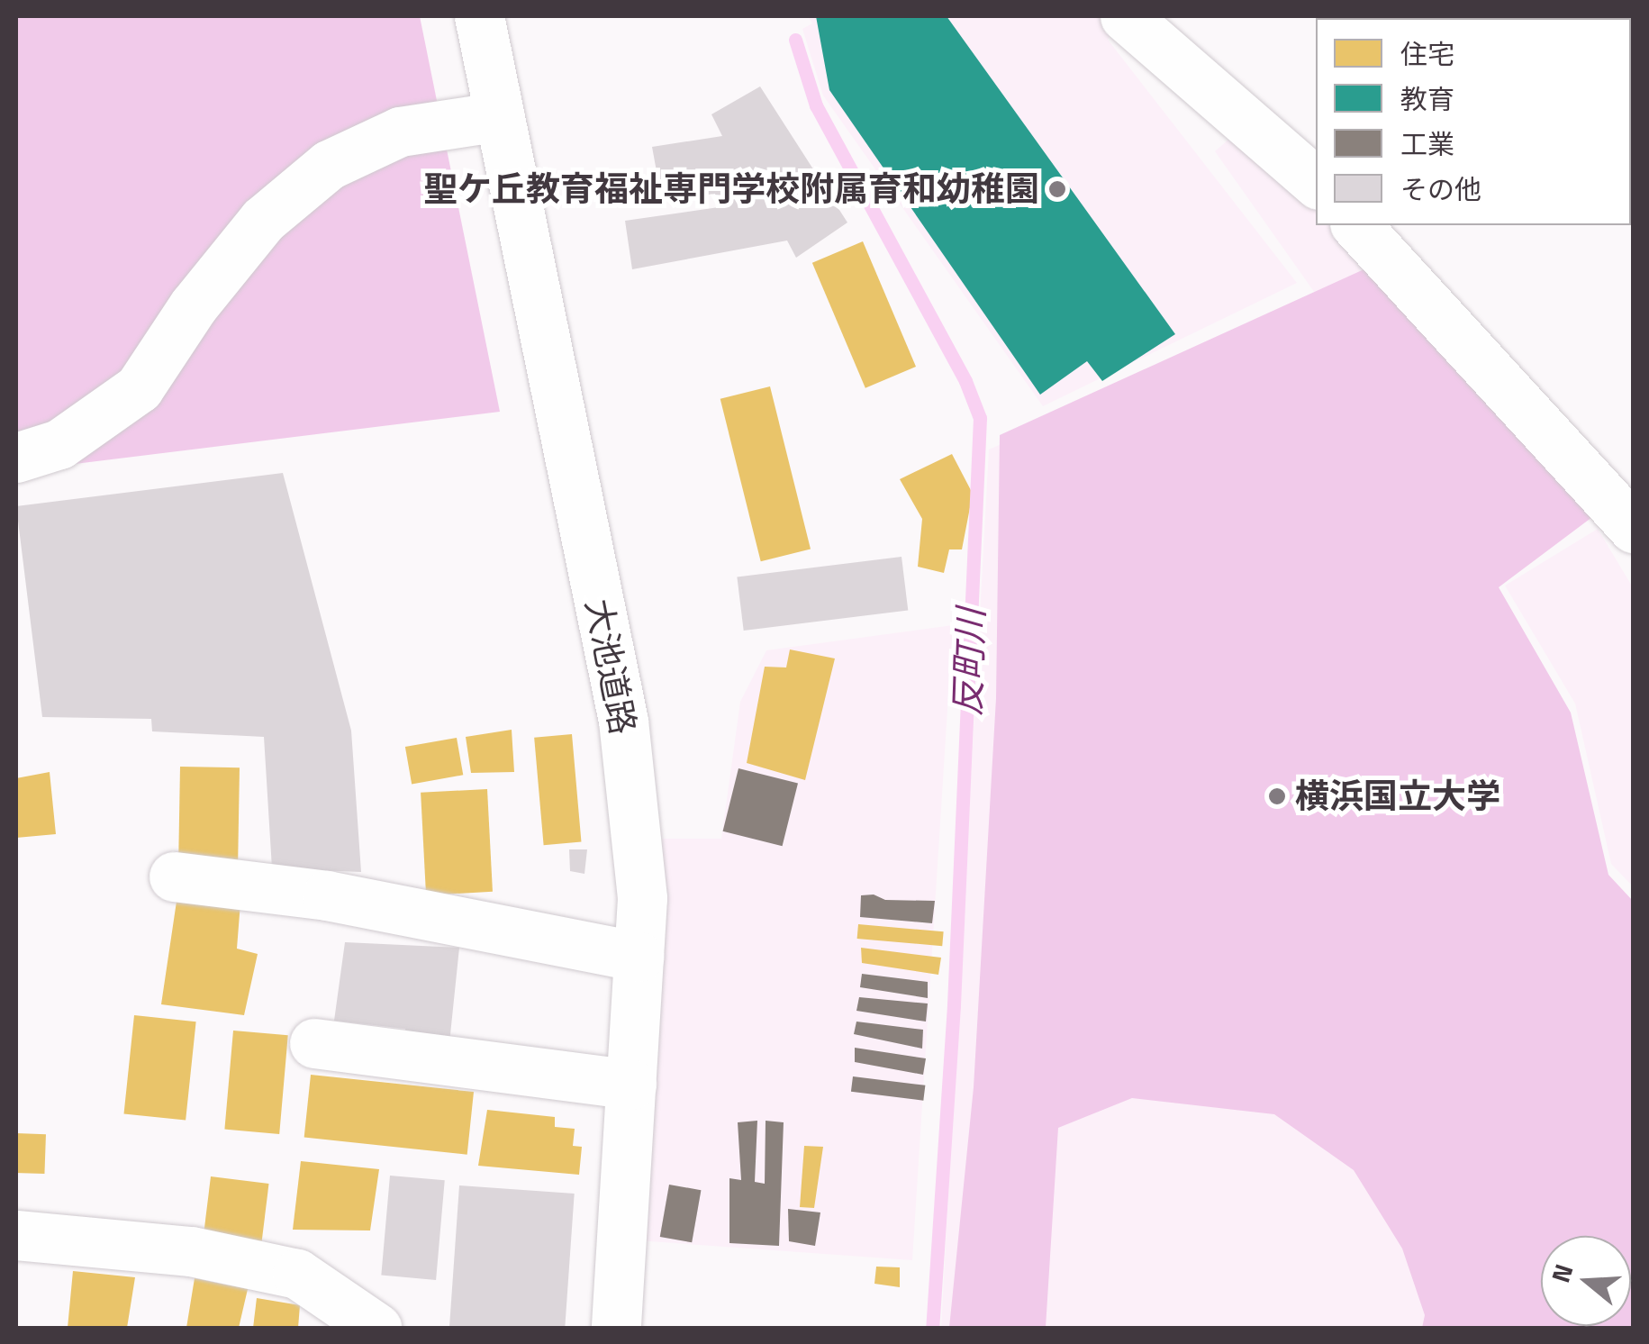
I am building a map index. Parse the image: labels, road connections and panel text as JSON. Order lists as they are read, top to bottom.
{
  "streets": {
    "street": ["大池道路"]
  },
  "water": ["反町川"],
  "places": ["聖ケ丘教育福祉専門学校附属育和幼稚園", "横浜国立大学"],
  "legend": [
    "住宅",
    "教育",
    "工業",
    "その他"
  ],
  "north": "left"
}
